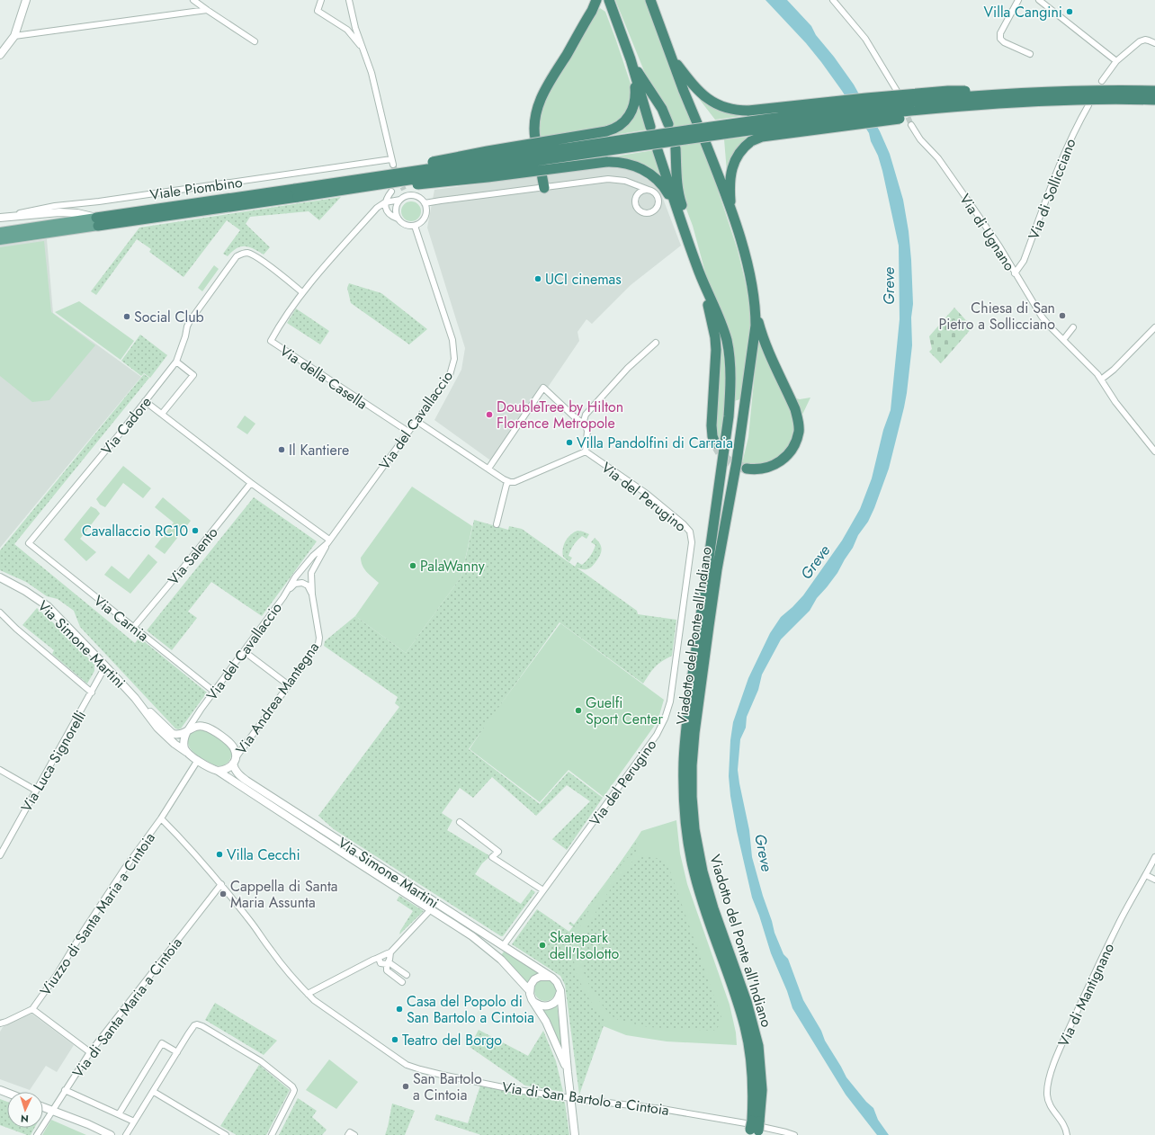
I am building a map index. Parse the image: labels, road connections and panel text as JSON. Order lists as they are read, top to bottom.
{
  "streets": {
    "highway": ["Viadotto del Ponte all'Indiano"],
    "street": [
      "Viale Piombino",
      "Via di Sollicciano",
      "Via di Ugnano",
      "Via della Casella",
      "Via del Cavallaccio",
      "Via Cadore",
      "Via del Perugino",
      "Via Salento",
      "Via Carnia",
      "Via Simone Martini",
      "Via Andrea Mantegna",
      "Via Luca Signorelli",
      "Viuzzo di Santa Maria a Cintoia",
      "Via di Mantignano",
      "Via di Santa Maria a Cintoia",
      "Via di San Bartolo a Cintoia"
    ]
  },
  "crossings": [
    ["Via di Sollicciano", "Via di Ugnano"],
    ["Via della Casella", "Via del Cavallaccio"],
    ["Via del Cavallaccio", "Via Carnia"],
    ["Via del Cavallaccio", "Via Simone Martini"],
    ["Via del Cavallaccio", "Via Andrea Mantegna"],
    ["Via Cadore", "Via Carnia"],
    ["Via del Perugino", "Via Simone Martini"],
    ["Via Salento", "Via Carnia"],
    ["Viadotto del Ponte all'Indiano", "Via di San Bartolo a Cintoia"],
    ["Via Simone Martini", "Via Andrea Mantegna"],
    ["Via Simone Martini", "Via Luca Signorelli"],
    ["Via Simone Martini", "Via di San Bartolo a Cintoia"],
    ["Viuzzo di Santa Maria a Cintoia", "Via di San Bartolo a Cintoia"],
    ["Via di Santa Maria a Cintoia", "Via di San Bartolo a Cintoia"]
  ],
  "water": ["Greve"],
  "places": [
    "Villa Cangini",
    "UCI cinemas",
    "Chiesa di San Pietro a Sollicciano",
    "Social Club",
    "DoubleTree by Hilton Florence Metropole",
    "Villa Pandolfini di Carraia",
    "Il Kantiere",
    "Cavallaccio RC10",
    "PalaWanny",
    "Guelfi Sport Center",
    "Villa Cecchi",
    "Cappella di Santa Maria Assunta",
    "Skatepark dell'Isolotto",
    "Casa del Popolo di San Bartolo a Cintoia",
    "Teatro del Borgo",
    "San Bartolo a Cintoia"
  ],
  "north": "bottom"
}
